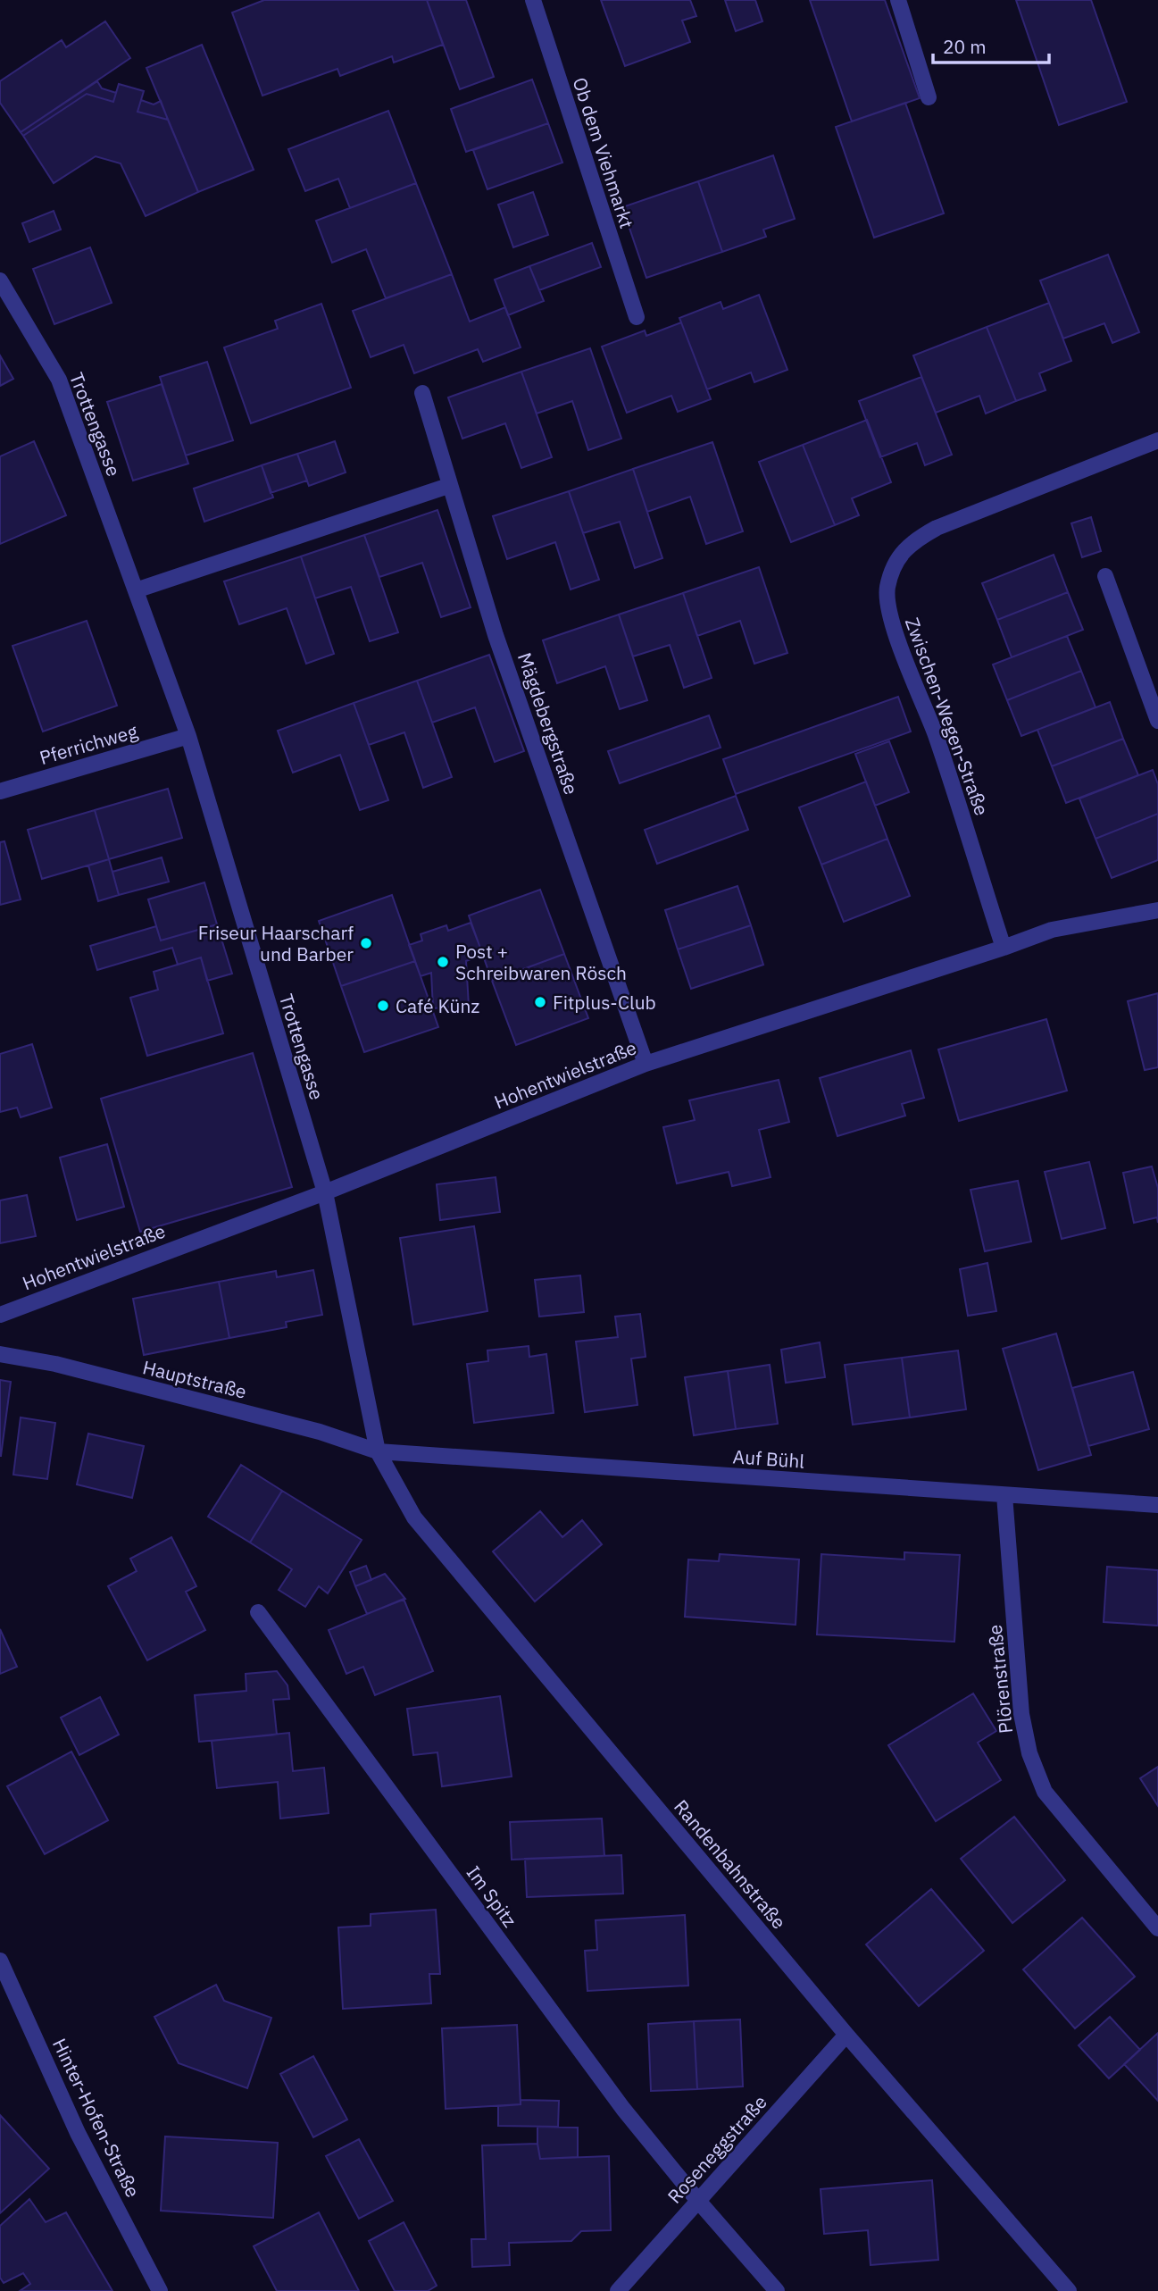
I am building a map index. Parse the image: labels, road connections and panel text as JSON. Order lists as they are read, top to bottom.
{
  "streets": {
    "street": [
      "Ob dem Viehmarkt",
      "Trottengasse",
      "Zwischen-Wegen-Straße",
      "Mägdebergstraße",
      "Pferrichweg",
      "Hohentwielstraße",
      "Hauptstraße",
      "Auf Bühl",
      "Plörenstraße",
      "Randenbahnstraße",
      "Im Spitz",
      "Hinter-Hofen-Straße",
      "Roseneggstraße"
    ]
  },
  "crossings": [
    ["Trottengasse", "Pferrichweg"],
    ["Trottengasse", "Hohentwielstraße"],
    ["Trottengasse", "Hauptstraße"],
    ["Trottengasse", "Auf Bühl"],
    ["Trottengasse", "Randenbahnstraße"],
    ["Zwischen-Wegen-Straße", "Hohentwielstraße"],
    ["Mägdebergstraße", "Hohentwielstraße"],
    ["Hauptstraße", "Auf Bühl"],
    ["Hauptstraße", "Randenbahnstraße"],
    ["Auf Bühl", "Plörenstraße"],
    ["Auf Bühl", "Randenbahnstraße"],
    ["Randenbahnstraße", "Roseneggstraße"],
    ["Im Spitz", "Roseneggstraße"]
  ],
  "places": [
    "Friseur Haarscharf und Barber",
    "Post + Schreibwaren Rösch",
    "Fitplus-Club",
    "Café Künz"
  ],
  "scale_bar": "20 m"
}
